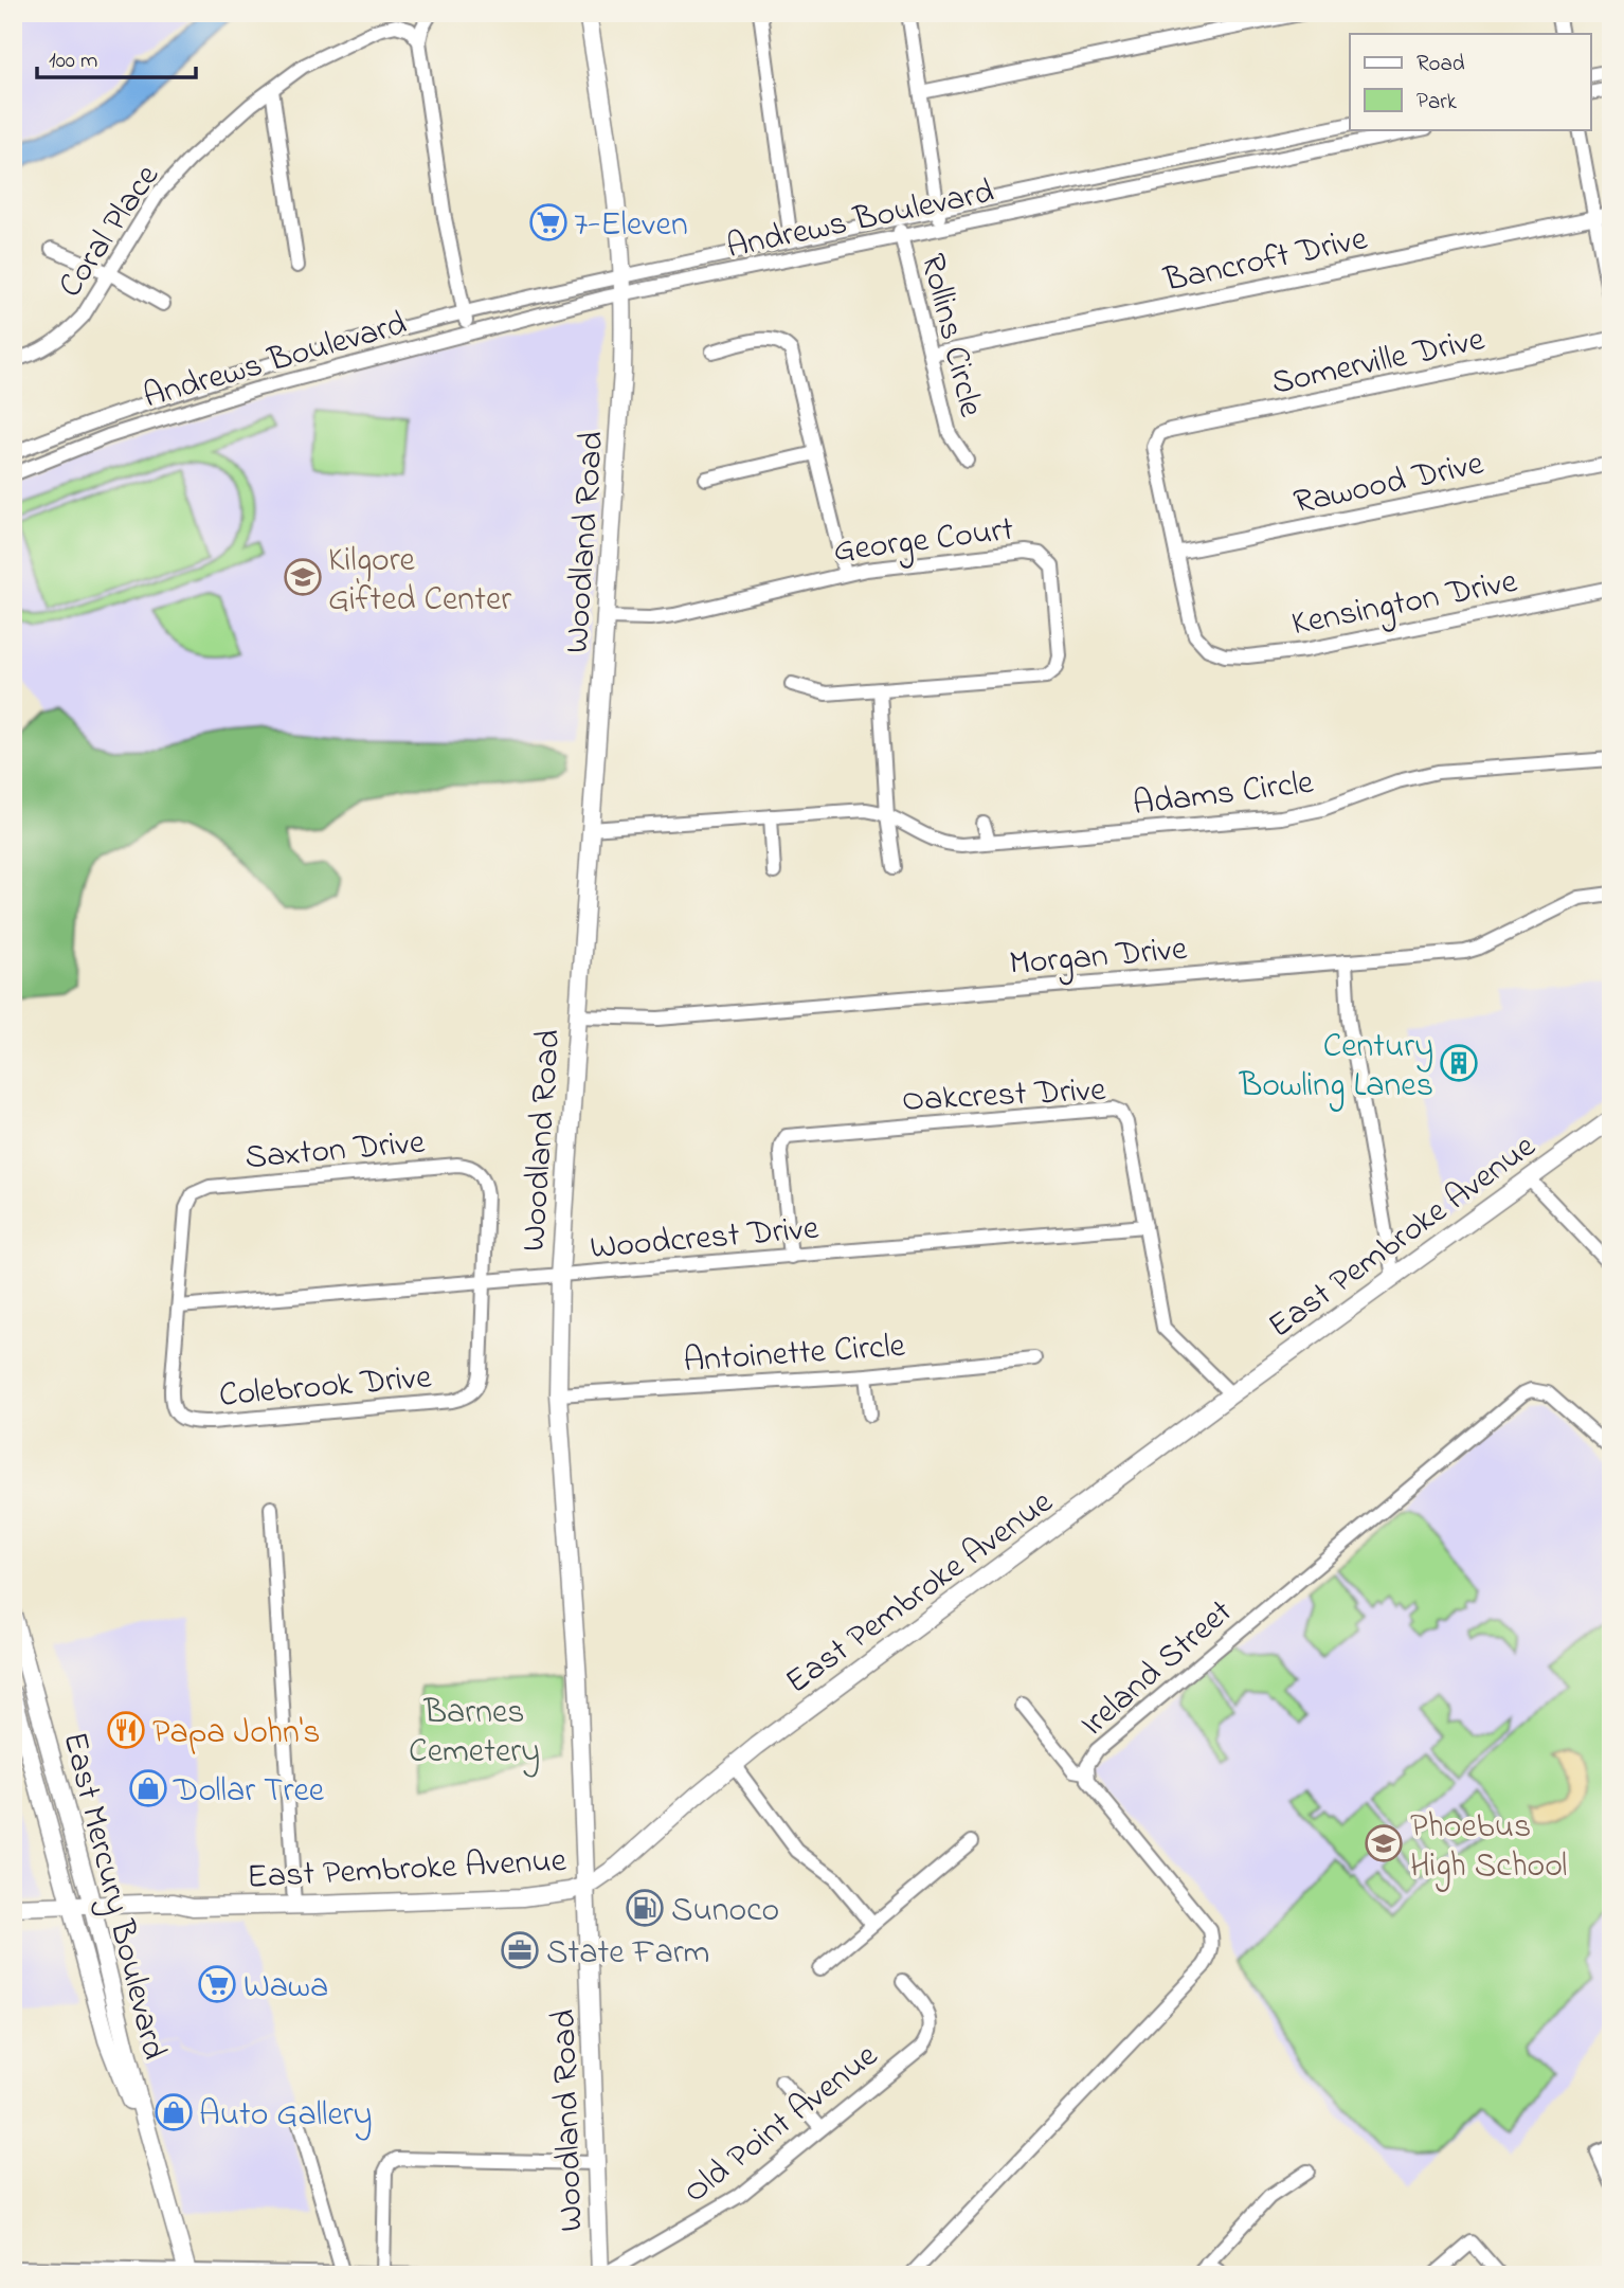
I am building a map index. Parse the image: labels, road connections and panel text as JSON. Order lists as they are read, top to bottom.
{
  "streets": {
    "main road": ["Woodland Road", "East Pembroke Avenue", "East Mercury Boulevard"],
    "street": [
      "Andrews Boulevard",
      "Coral Place",
      "Bancroft Drive",
      "Rollins Circle",
      "Somerville Drive",
      "Rawood Drive",
      "George Court",
      "Kensington Drive",
      "Adams Circle",
      "Morgan Drive",
      "Oakcrest Drive",
      "Saxton Drive",
      "Woodcrest Drive",
      "Antoinette Circle",
      "Colebrook Drive",
      "Ireland Street",
      "Old Point Avenue"
    ]
  },
  "crossings": [
    ["Andrews Boulevard", "Rollins Circle"],
    ["Andrews Boulevard", "Woodland Road"],
    ["Bancroft Drive", "Rollins Circle"],
    ["Somerville Drive", "Rawood Drive"],
    ["Somerville Drive", "Kensington Drive"],
    ["Rawood Drive", "Kensington Drive"],
    ["George Court", "Woodland Road"],
    ["Woodland Road", "Adams Circle"],
    ["Woodland Road", "Morgan Drive"],
    ["Woodland Road", "East Pembroke Avenue"],
    ["Woodland Road", "Woodcrest Drive"],
    ["Woodland Road", "Antoinette Circle"],
    ["Woodland Road", "Old Point Avenue"],
    ["Oakcrest Drive", "East Pembroke Avenue"],
    ["Oakcrest Drive", "Woodcrest Drive"],
    ["Saxton Drive", "Woodcrest Drive"],
    ["Saxton Drive", "Colebrook Drive"],
    ["East Pembroke Avenue", "East Mercury Boulevard"],
    ["Woodcrest Drive", "Colebrook Drive"]
  ],
  "parks": ["Barnes Cemetery"],
  "places": {
    "supermarket": ["7-Eleven", "Wawa"],
    "school or university": ["Kilgore Gifted Center", "Phoebus High School"],
    "building": ["Century Bowling Lanes"],
    "restaurant": ["Papa John's"],
    "shop": ["Dollar Tree", "Auto Gallery"],
    "fuel station": ["Sunoco"],
    "office": ["State Farm"]
  },
  "legend": ["Road", "Park"],
  "scale_bar": "100 m"
}
